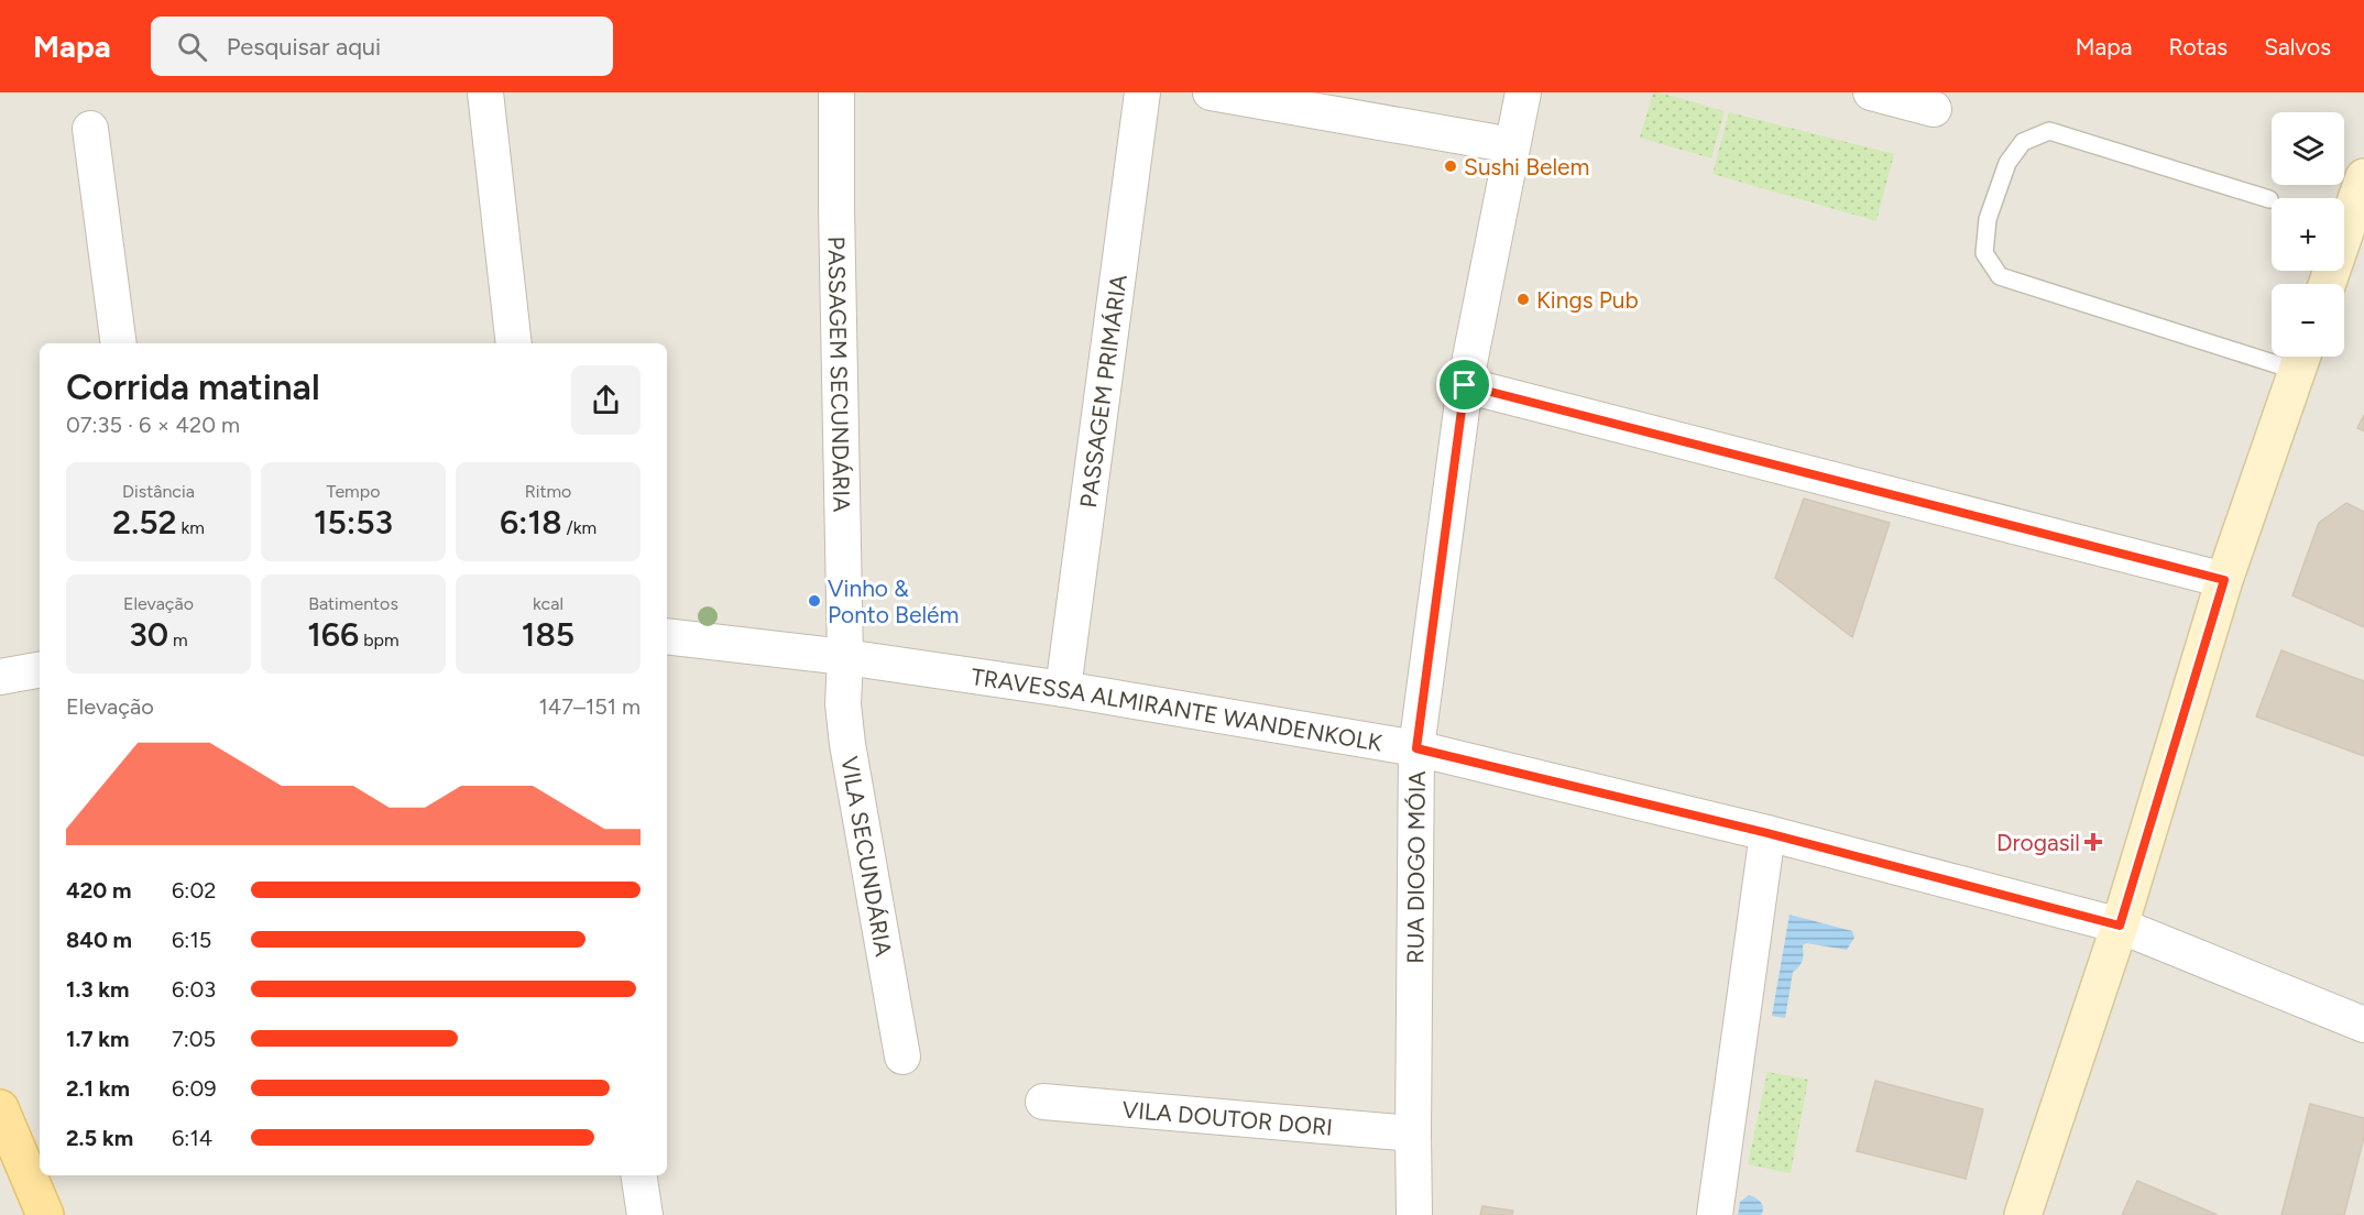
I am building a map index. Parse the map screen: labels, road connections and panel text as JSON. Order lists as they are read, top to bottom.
{
  "streets": {
    "street": [
      "PASSAGEM SECUNDÁRIA",
      "PASSAGEM PRIMÁRIA",
      "TRAVESSA ALMIRANTE WANDENKOLK",
      "VILA SECUNDÁRIA",
      "RUA DIOGO MÓIA",
      "VILA DOUTOR DORI"
    ]
  },
  "crossings": [
    ["PASSAGEM SECUNDÁRIA", "TRAVESSA ALMIRANTE WANDENKOLK"],
    ["PASSAGEM SECUNDÁRIA", "VILA SECUNDÁRIA"],
    ["PASSAGEM PRIMÁRIA", "TRAVESSA ALMIRANTE WANDENKOLK"],
    ["TRAVESSA ALMIRANTE WANDENKOLK", "VILA SECUNDÁRIA"],
    ["TRAVESSA ALMIRANTE WANDENKOLK", "RUA DIOGO MÓIA"],
    ["RUA DIOGO MÓIA", "VILA DOUTOR DORI"]
  ],
  "places": {
    "other": ["Sushi Belem", "Kings Pub", "Vinho & Ponto Belém"],
    "health": ["Drogasil"]
  },
  "page": {
    "header": "Mapa",
    "search": "Pesquisar aqui",
    "nav": ["Mapa", "Rotas", "Salvos"],
    "map_buttons": ["+", "−"],
    "heading": ["Corrida matinal", "07:35 · 6 × 420 m"],
    "stats": [
      ["Distância", "2.52 km"],
      ["Tempo", "15:53"],
      ["Ritmo", "6:18 /km"],
      ["Elevação", "30 m"],
      ["Batimentos", "166 bpm"],
      ["kcal", "185"]
    ],
    "chart": ["Elevação", "147–151 m"],
    "list": [
      {
        "name": "420 m",
        "note": "6:02"
      },
      {
        "name": "840 m",
        "note": "6:15"
      },
      {
        "name": "1.3 km",
        "note": "6:03"
      },
      {
        "name": "1.7 km",
        "note": "7:05"
      },
      {
        "name": "2.1 km",
        "note": "6:09"
      },
      {
        "name": "2.5 km",
        "note": "6:14"
      }
    ]
  }
}
